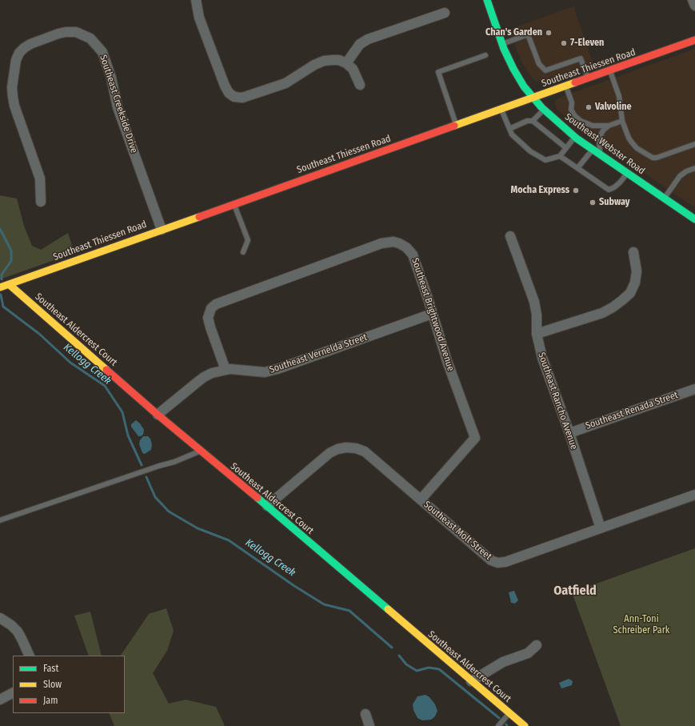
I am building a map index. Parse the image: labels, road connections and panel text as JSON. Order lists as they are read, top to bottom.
{
  "streets": {
    "street": [
      "Southeast Thiessen Road",
      "Southeast Creekside Drive",
      "Southeast Webster Road",
      "Southeast Brightwood Avenue",
      "Southeast Aldercrest Court",
      "Southeast Vernelda Street",
      "Southeast Rancho Avenue",
      "Southeast Renada Street",
      "Southeast Molt Street"
    ]
  },
  "crossings": [
    ["Southeast Thiessen Road", "Southeast Creekside Drive"],
    ["Southeast Thiessen Road", "Southeast Webster Road"],
    ["Southeast Thiessen Road", "Southeast Aldercrest Court"],
    ["Southeast Brightwood Avenue", "Southeast Vernelda Street"],
    ["Southeast Brightwood Avenue", "Southeast Molt Street"],
    ["Southeast Aldercrest Court", "Southeast Vernelda Street"],
    ["Southeast Aldercrest Court", "Southeast Molt Street"],
    ["Southeast Rancho Avenue", "Southeast Renada Street"],
    ["Southeast Rancho Avenue", "Southeast Molt Street"]
  ],
  "districts": ["Oatfield"],
  "water": ["Kellogg Creek"],
  "parks": ["Ann-Toni Schreiber Park"],
  "places": [
    "Chan's Garden",
    "7-Eleven",
    "Valvoline",
    "Mocha Express",
    "Subway"
  ],
  "legend": ["Fast", "Slow", "Jam"]
}
